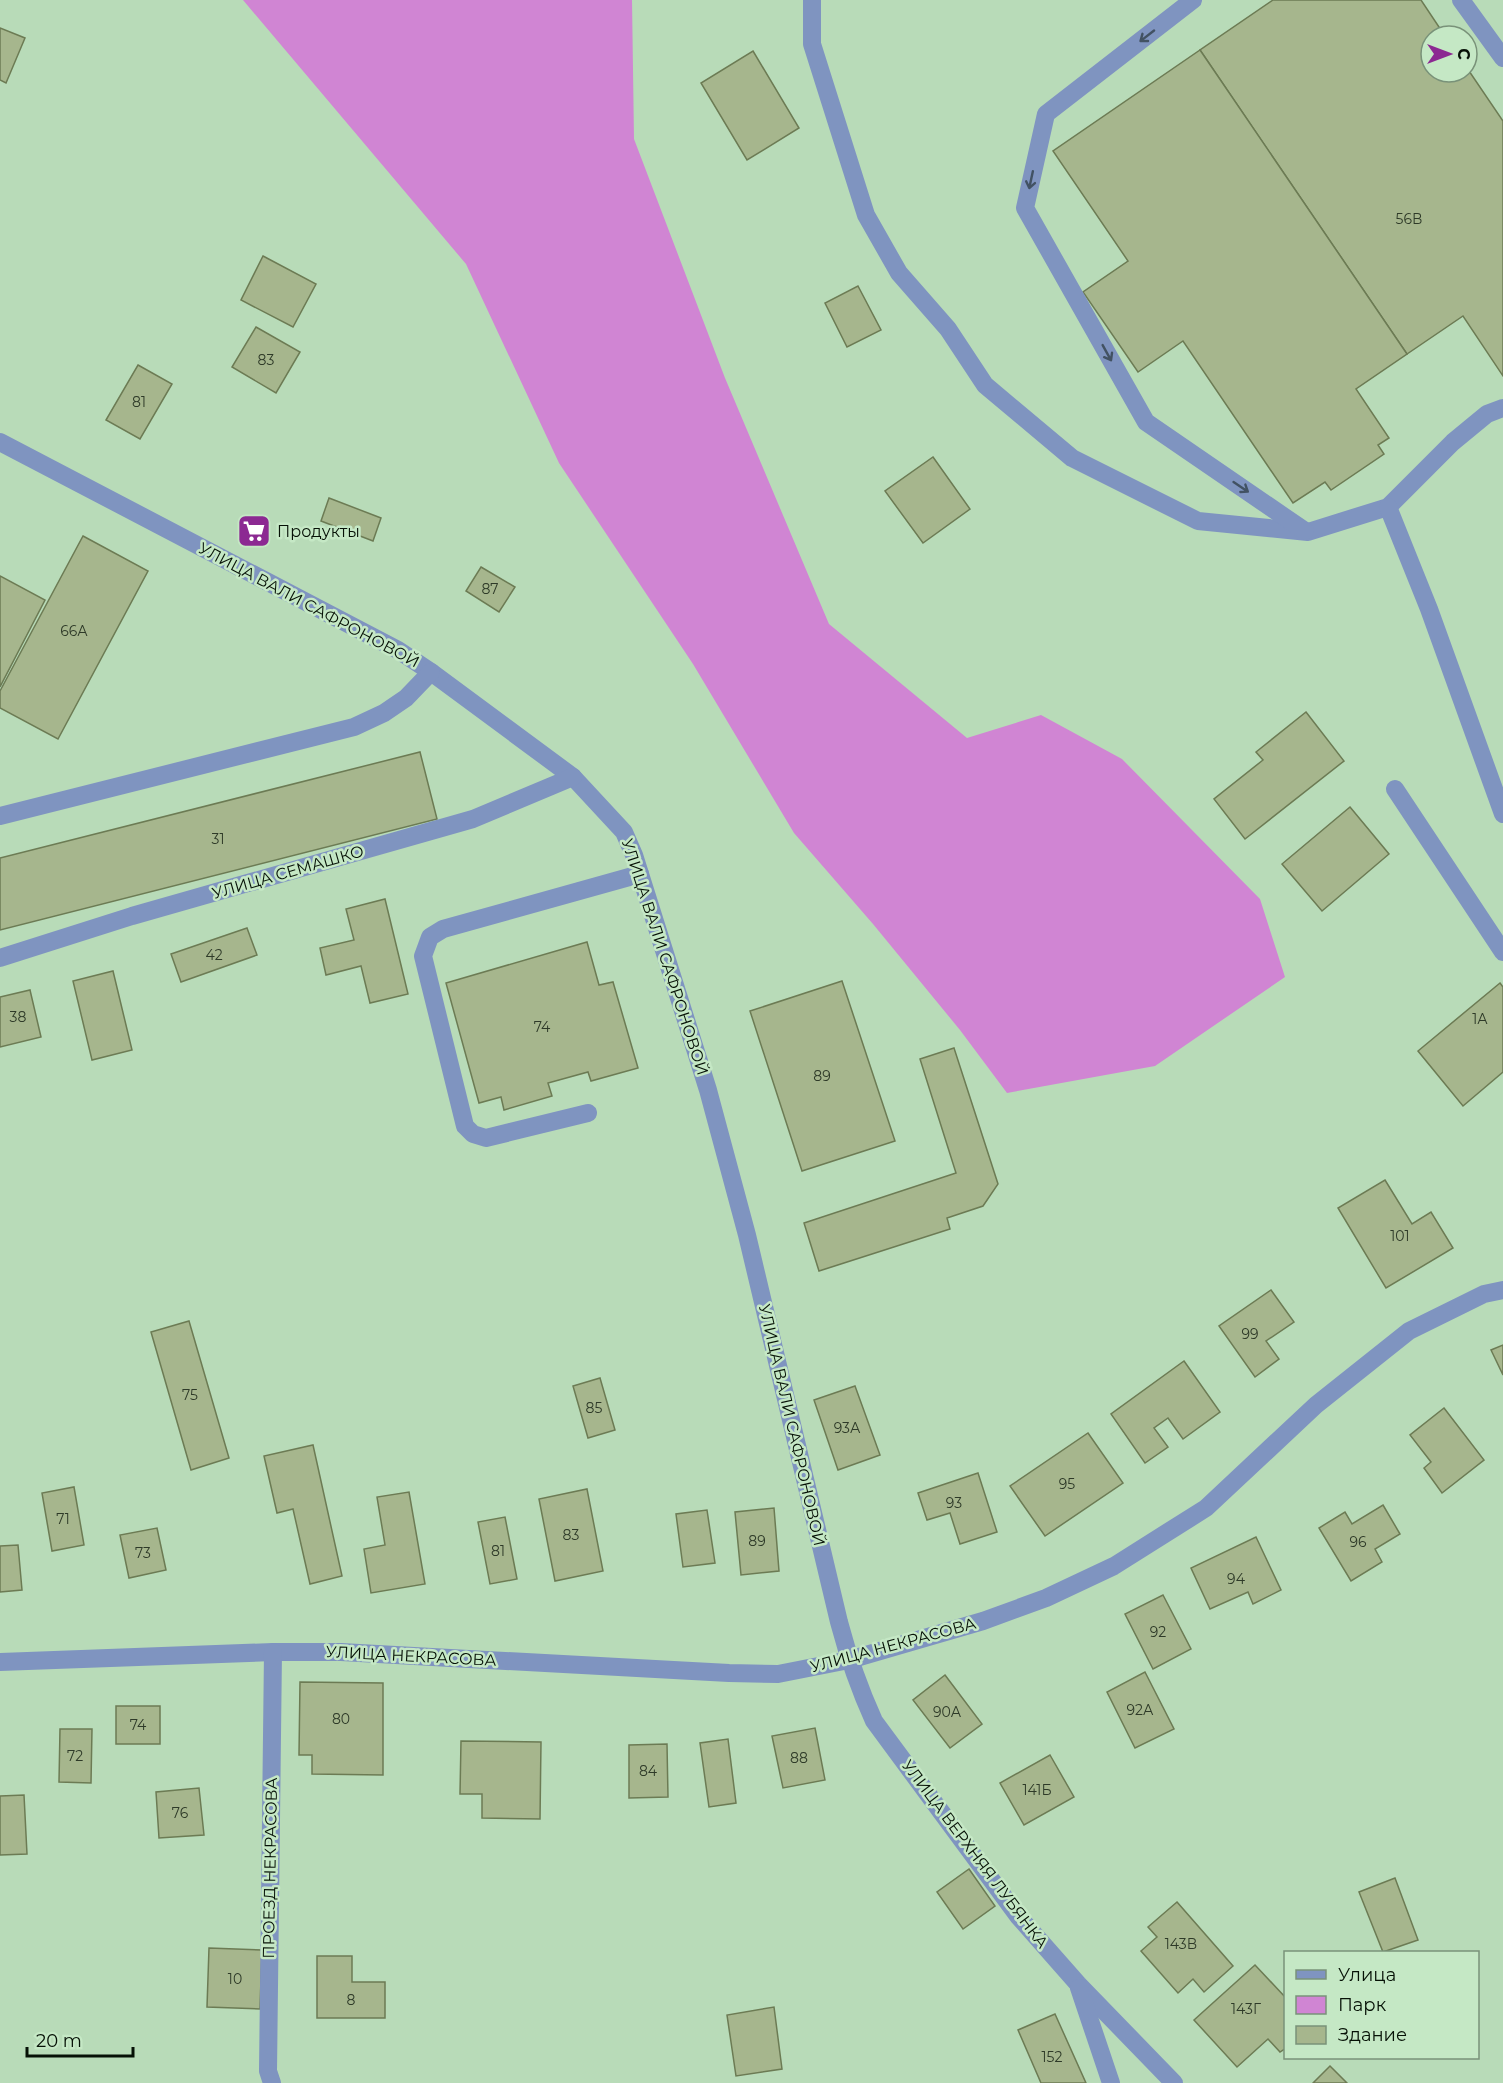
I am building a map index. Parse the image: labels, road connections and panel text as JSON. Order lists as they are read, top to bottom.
{
  "streets": {
    "street": [
      "УЛИЦА ВАЛИ САФРОНОВОЙ",
      "УЛИЦА СЕМАШКО",
      "УЛИЦА НЕКРАСОВА",
      "УЛИЦА ВЕРХНЯЯ ЛУБЯНКА",
      "ПРОЕЗД НЕКРАСОВА"
    ]
  },
  "crossings": [
    ["УЛИЦА ВАЛИ САФРОНОВОЙ", "УЛИЦА СЕМАШКО"],
    ["УЛИЦА ВАЛИ САФРОНОВОЙ", "УЛИЦА НЕКРАСОВА"],
    ["УЛИЦА ВАЛИ САФРОНОВОЙ", "УЛИЦА ВЕРХНЯЯ ЛУБЯНКА"],
    ["УЛИЦА НЕКРАСОВА", "УЛИЦА ВЕРХНЯЯ ЛУБЯНКА"],
    ["УЛИЦА НЕКРАСОВА", "ПРОЕЗД НЕКРАСОВА"]
  ],
  "places": {
    "supermarket": ["Продукты"]
  },
  "house_numbers": [
    "56В",
    "83",
    "81",
    "87",
    "66А",
    "31",
    "42",
    "38",
    "1А",
    "74",
    "89",
    "101",
    "99",
    "75",
    "85",
    "93А",
    "95",
    "93",
    "71",
    "83",
    "89",
    "96",
    "81",
    "73",
    "94",
    "92",
    "92А",
    "90А",
    "80",
    "74",
    "72",
    "88",
    "84",
    "141Б",
    "76",
    "143В",
    "10",
    "8",
    "143Г",
    "152"
  ],
  "legend": ["Улица", "Парк", "Здание"],
  "scale_bar": "20 m",
  "north": "right"
}
